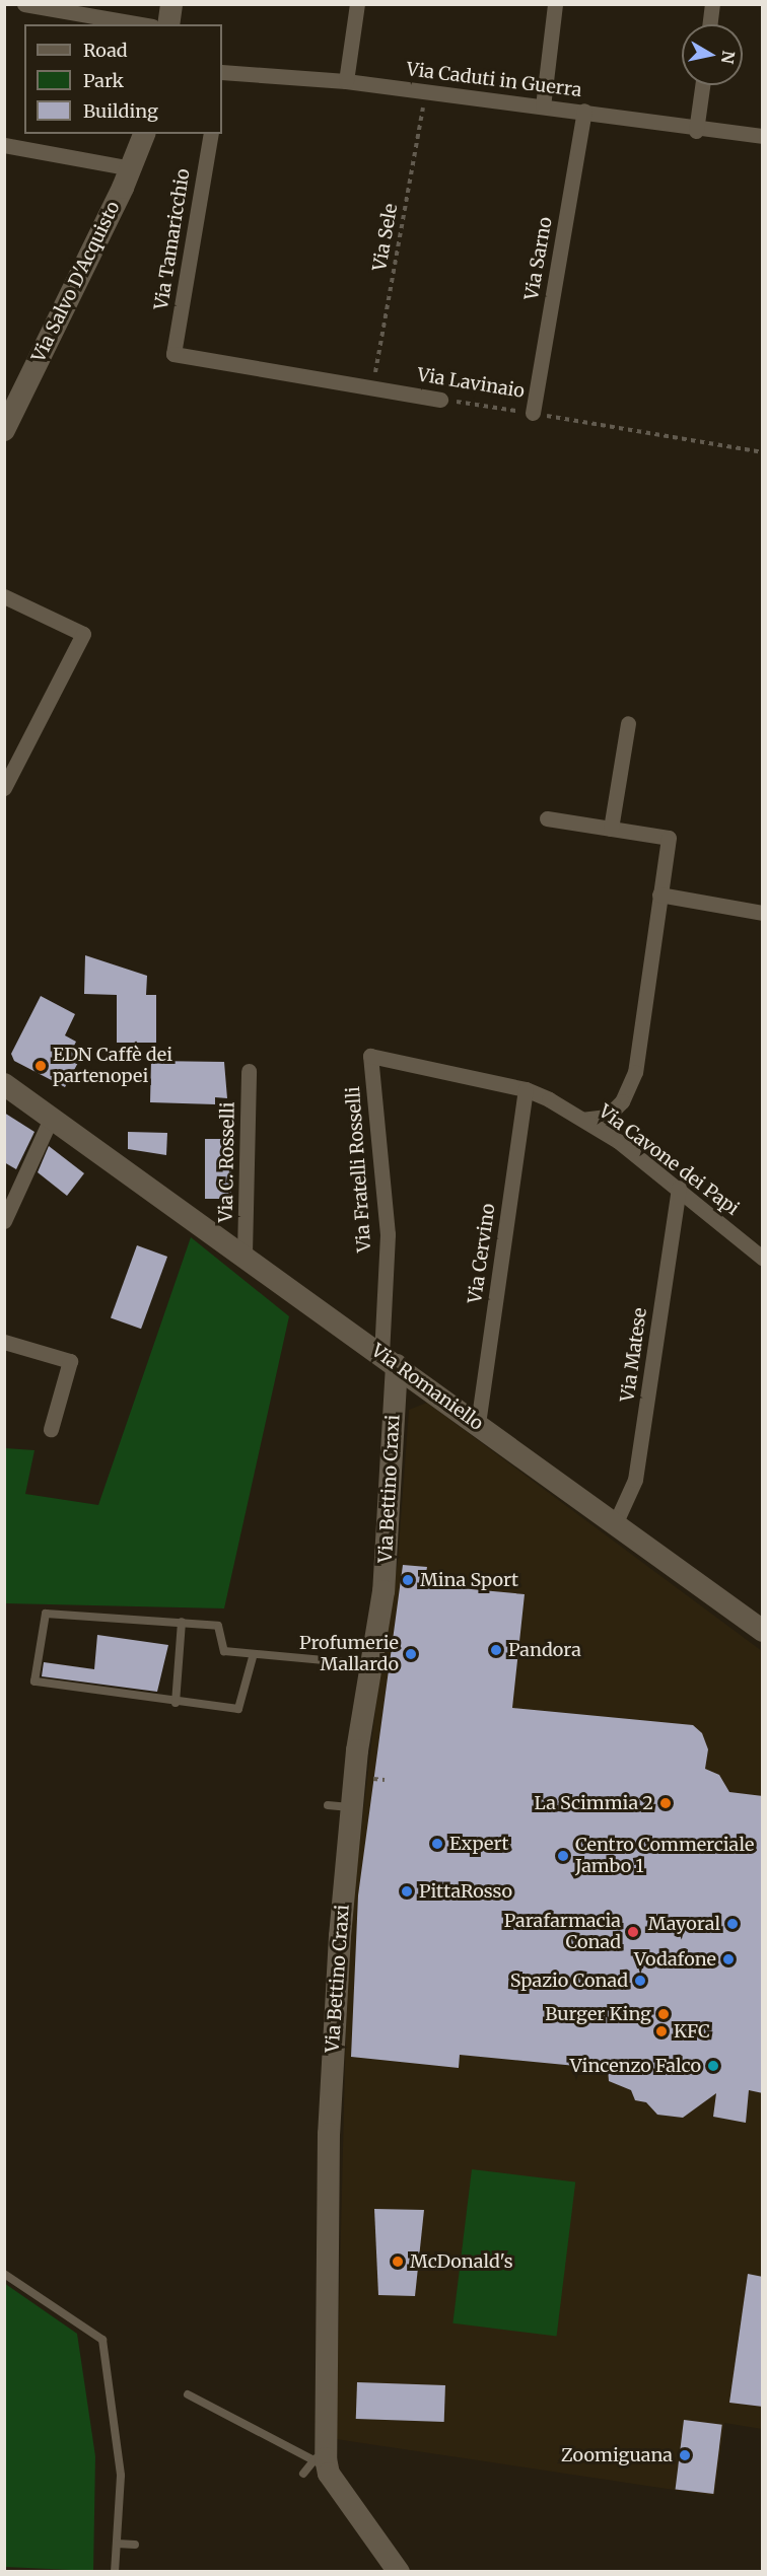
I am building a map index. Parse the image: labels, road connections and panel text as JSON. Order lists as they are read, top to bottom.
{
  "streets": {
    "street": [
      "Via Caduti in Guerra",
      "Via Tamaricchio",
      "Via Sarno",
      "Via Salvo D'Acquisto",
      "Via Lavinaio",
      "Via Cavone dei Papi",
      "Via C. Rosselli",
      "Via Fratelli Rosselli",
      "Via Cervino",
      "Via Matese",
      "Via Romaniello",
      "Via Bettino Craxi"
    ],
    "path": ["Via Sele"]
  },
  "crossings": [
    ["Via Caduti in Guerra", "Via Sele"],
    ["Via Caduti in Guerra", "Via Sarno"],
    ["Via Sele", "Via Lavinaio"],
    ["Via Tamaricchio", "Via Lavinaio"],
    ["Via Sarno", "Via Lavinaio"],
    ["Via Cavone dei Papi", "Via Fratelli Rosselli"],
    ["Via Cavone dei Papi", "Via Cervino"],
    ["Via Cavone dei Papi", "Via Matese"],
    ["Via C. Rosselli", "Via Romaniello"],
    ["Via Fratelli Rosselli", "Via Romaniello"],
    ["Via Fratelli Rosselli", "Via Bettino Craxi"],
    ["Via Cervino", "Via Romaniello"],
    ["Via Matese", "Via Romaniello"],
    ["Via Romaniello", "Via Bettino Craxi"]
  ],
  "places": [
    "EDN Caffè dei partenopei",
    "Mina Sport",
    "Pandora",
    "Profumerie Mallardo",
    "La Scimmia 2",
    "Expert",
    "Centro Commerciale Jambo 1",
    "PittaRosso",
    "Mayoral",
    "Parafarmacia Conad",
    "Vodafone",
    "Spazio Conad",
    "Burger King",
    "KFC",
    "Vincenzo Falco",
    "McDonald's",
    "Zoomiguana"
  ],
  "legend": ["Road", "Park", "Building"],
  "north": "right"
}
